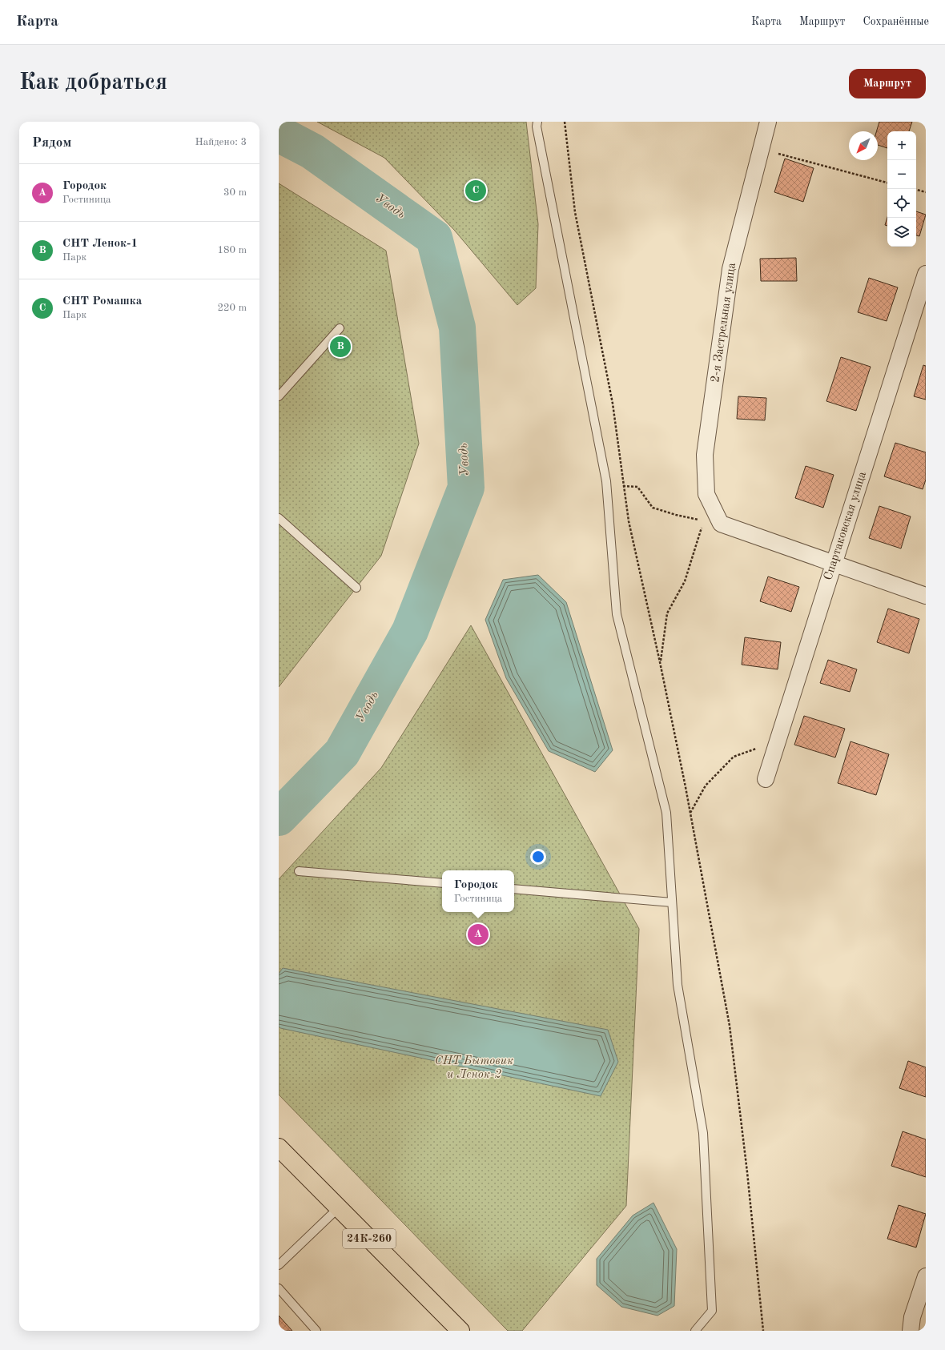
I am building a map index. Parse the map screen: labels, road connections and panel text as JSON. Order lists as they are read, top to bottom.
{
  "streets": {
    "main road": ["24К-260"],
    "street": ["2-я Застрельная улица", "Спартаковская улица"]
  },
  "water": ["Уводь"],
  "parks": ["СНТ Бытовик и Ленок-2"],
  "north": "bottom left",
  "page": {
    "header": "Карта",
    "nav": ["Карта", "Маршрут", "Сохранённые"],
    "buttons": "Маршрут",
    "title": "Как добраться",
    "heading": ["Рядом", "Найдено: 3"],
    "map_buttons": ["+", "−"],
    "list": [
      {
        "mark": "A",
        "name": "Городок",
        "note": "Гостиница",
        "value": "30 m"
      },
      {
        "mark": "B",
        "name": "СНТ Ленок-1",
        "note": "Парк",
        "value": "180 m"
      },
      {
        "mark": "C",
        "name": "СНТ Ромашка",
        "note": "Парк",
        "value": "220 m"
      }
    ],
    "pins": ["C", "B", "A"],
    "popup": ["Городок", "Гостиница"]
  }
}
